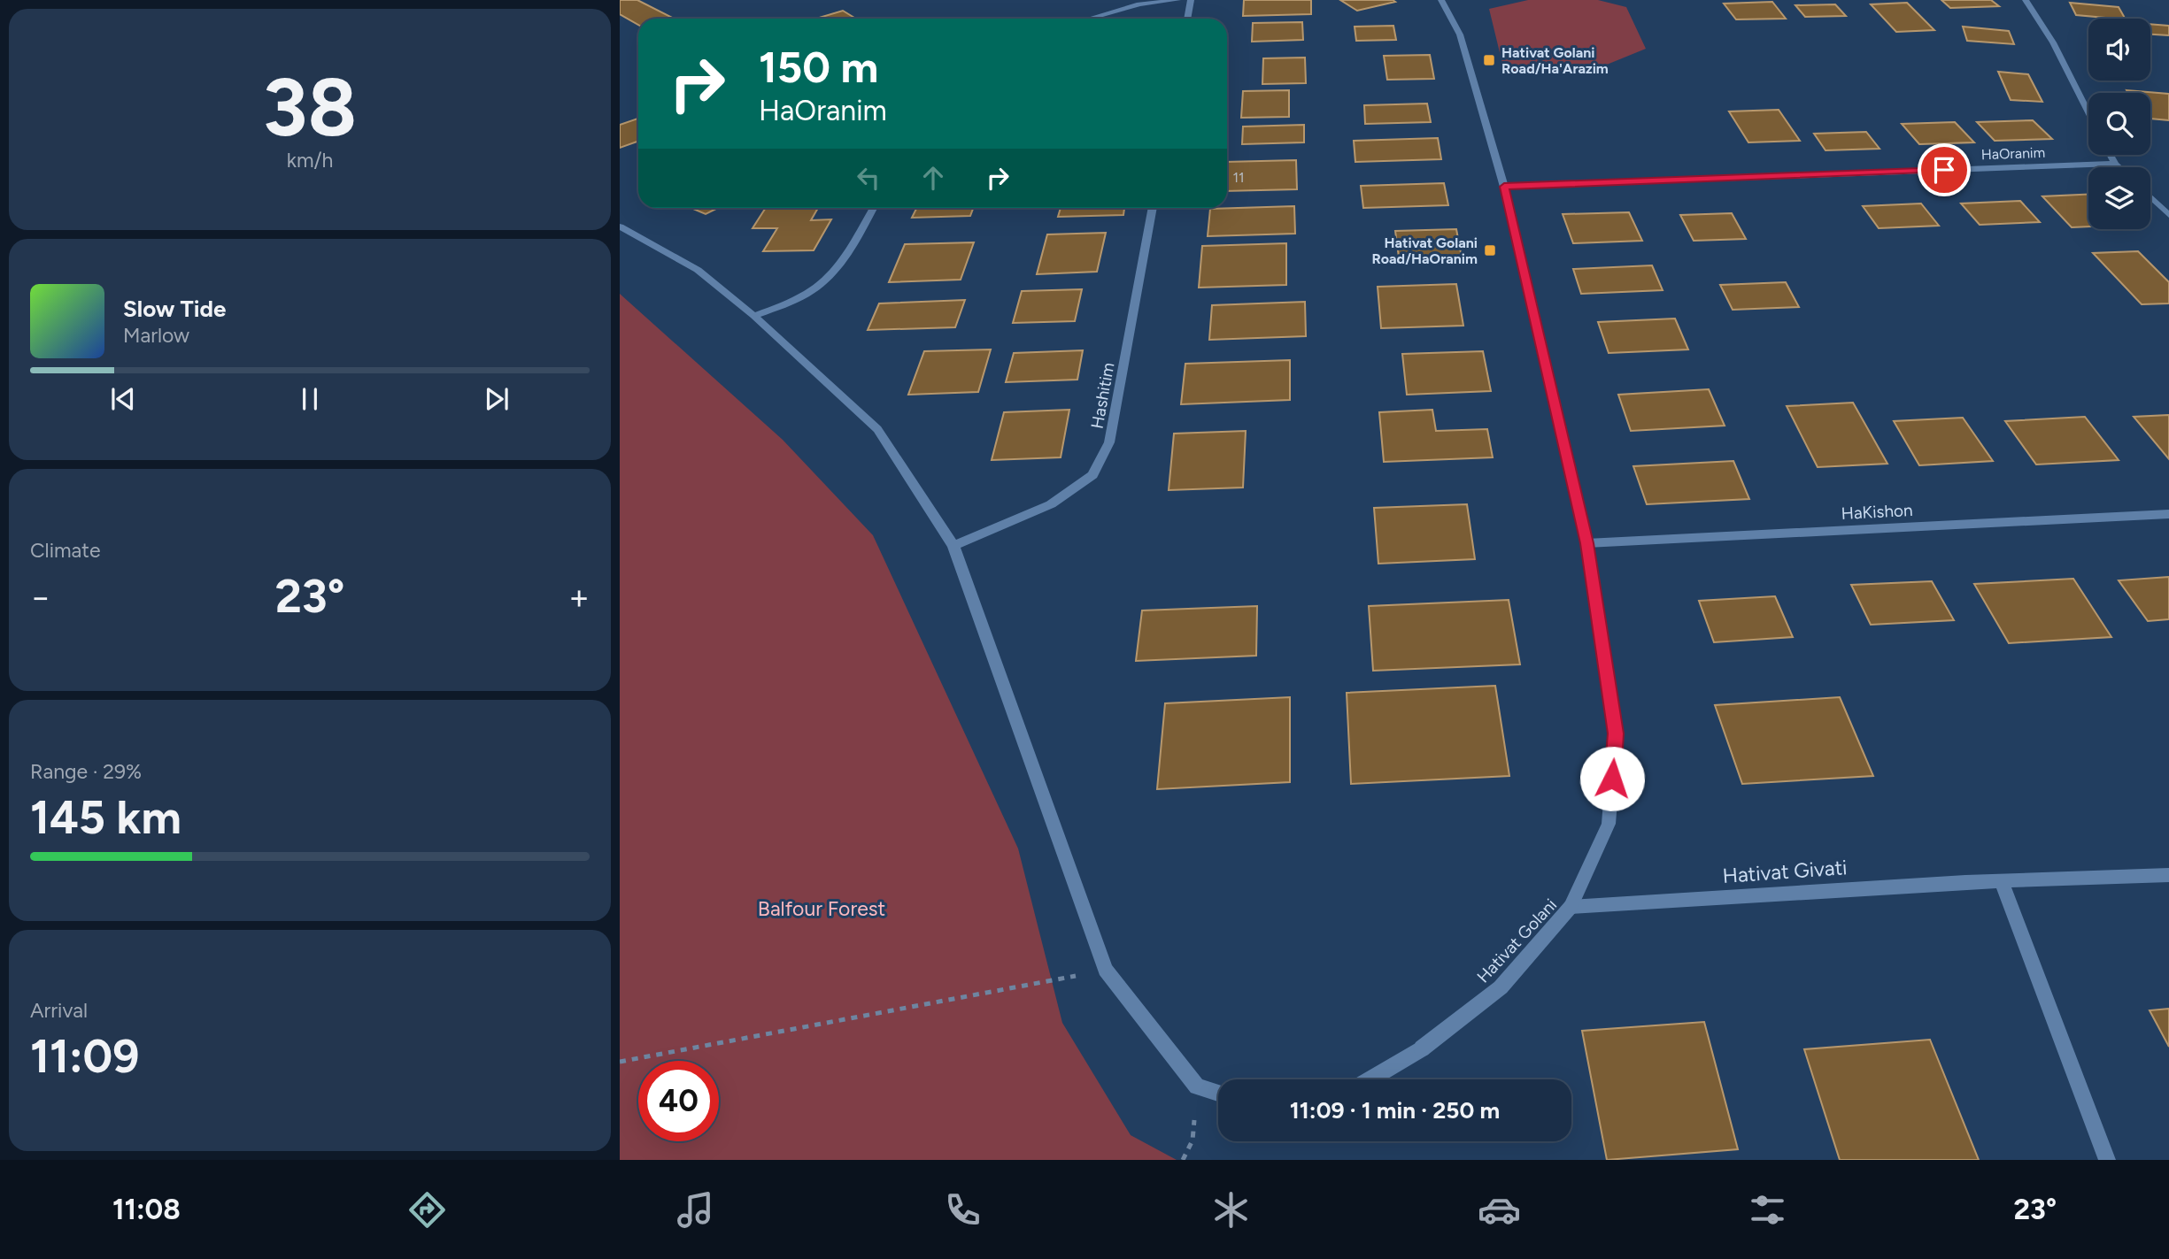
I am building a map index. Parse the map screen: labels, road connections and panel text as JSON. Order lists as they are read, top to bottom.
{
  "streets": {
    "street": [
      "HaOranim",
      "Hashitim",
      "HaKishon",
      "Hativat Givati",
      "Hativat Golani"
    ]
  },
  "crossings": [
    ["HaOranim", "Hativat Golani"],
    ["HaKishon", "Hativat Golani"],
    ["Hativat Givati", "Hativat Golani"]
  ],
  "parks": ["Balfour Forest"],
  "places": {
    "transit": ["Hativat Golani Road/Ha'Arazim", "Hativat Golani Road/HaOranim"]
  },
  "house_numbers": ["11"],
  "page": {
    "tile": [
      ["38", "km/h"],
      "Climate",
      ["Range · 29%", "145 km"],
      ["Arrival", "11:09"]
    ],
    "turn": ["150 m", "HaOranim"],
    "song": ["Slow Tide", "Marlow"],
    "heat": ["−", "23°", "+"],
    "limit": "40",
    "trip": "11:09 · 1 min · 250 m",
    "tabs": ["11:08", "23°"]
  }
}
